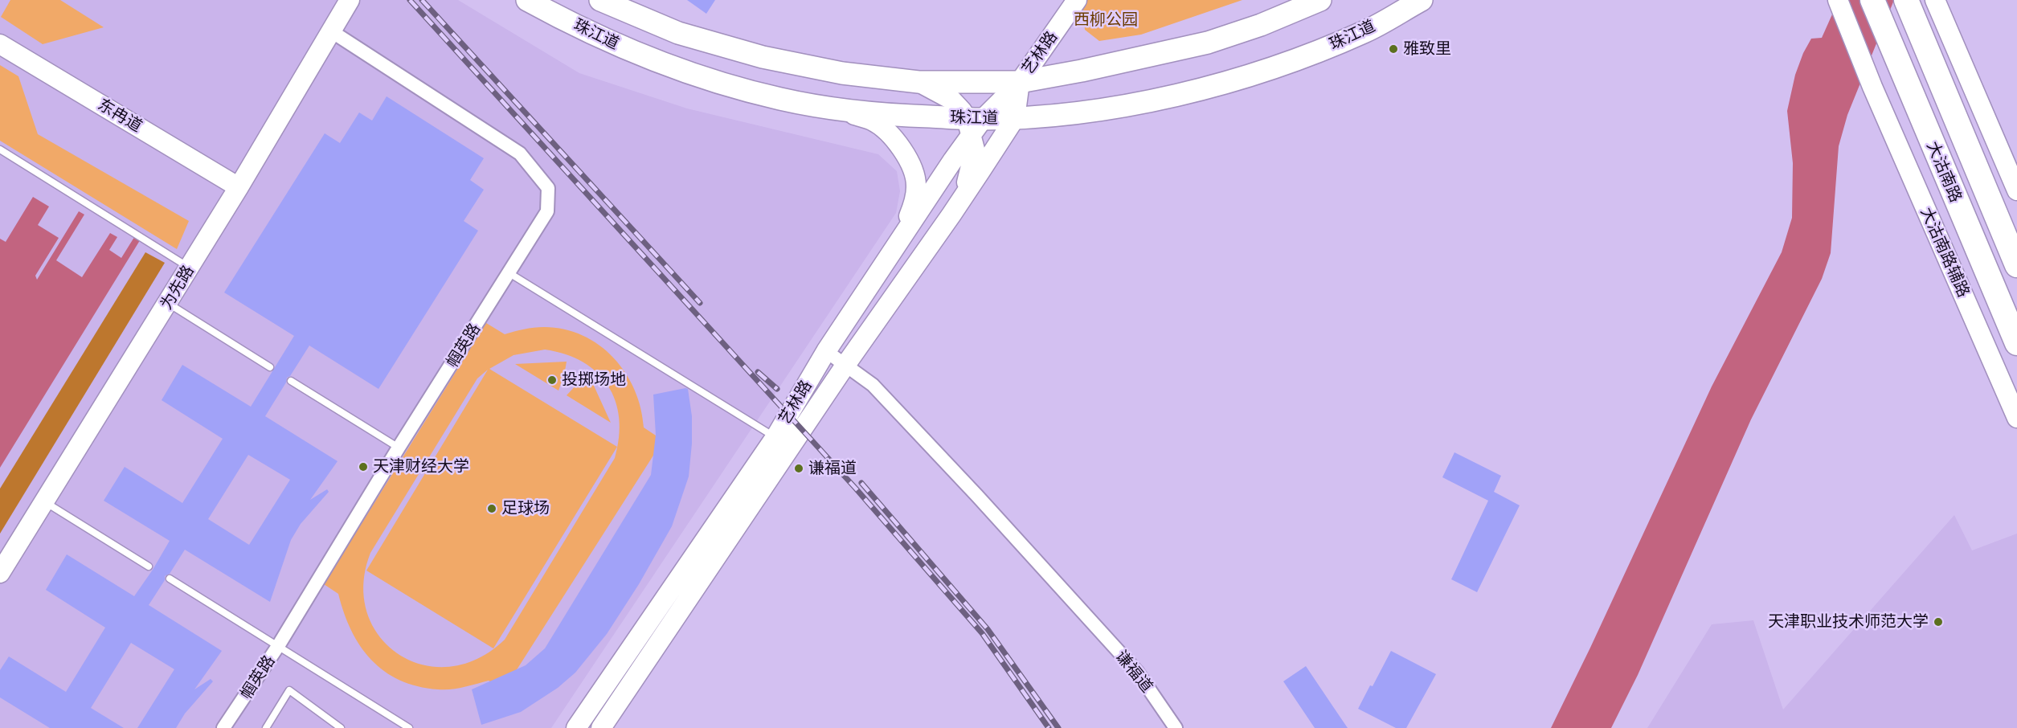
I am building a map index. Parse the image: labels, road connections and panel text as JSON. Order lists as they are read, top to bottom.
{
  "streets": {
    "highway": ["大沽南路"],
    "main road": ["珠江道"],
    "street": [
      "艺林路",
      "东冉道",
      "大沽南路辅路",
      "为先路",
      "帼英路",
      "谦福道"
    ]
  },
  "crossings": [
    ["珠江道", "艺林路"],
    ["艺林路", "谦福道"],
    ["东冉道", "为先路"],
    ["为先路", "帼英路"]
  ],
  "parks": ["西柳公园"],
  "places": [
    "雅致里",
    "投掷场地",
    "天津财经大学",
    "谦福道",
    "足球场",
    "天津职业技术师范大学"
  ]
}
